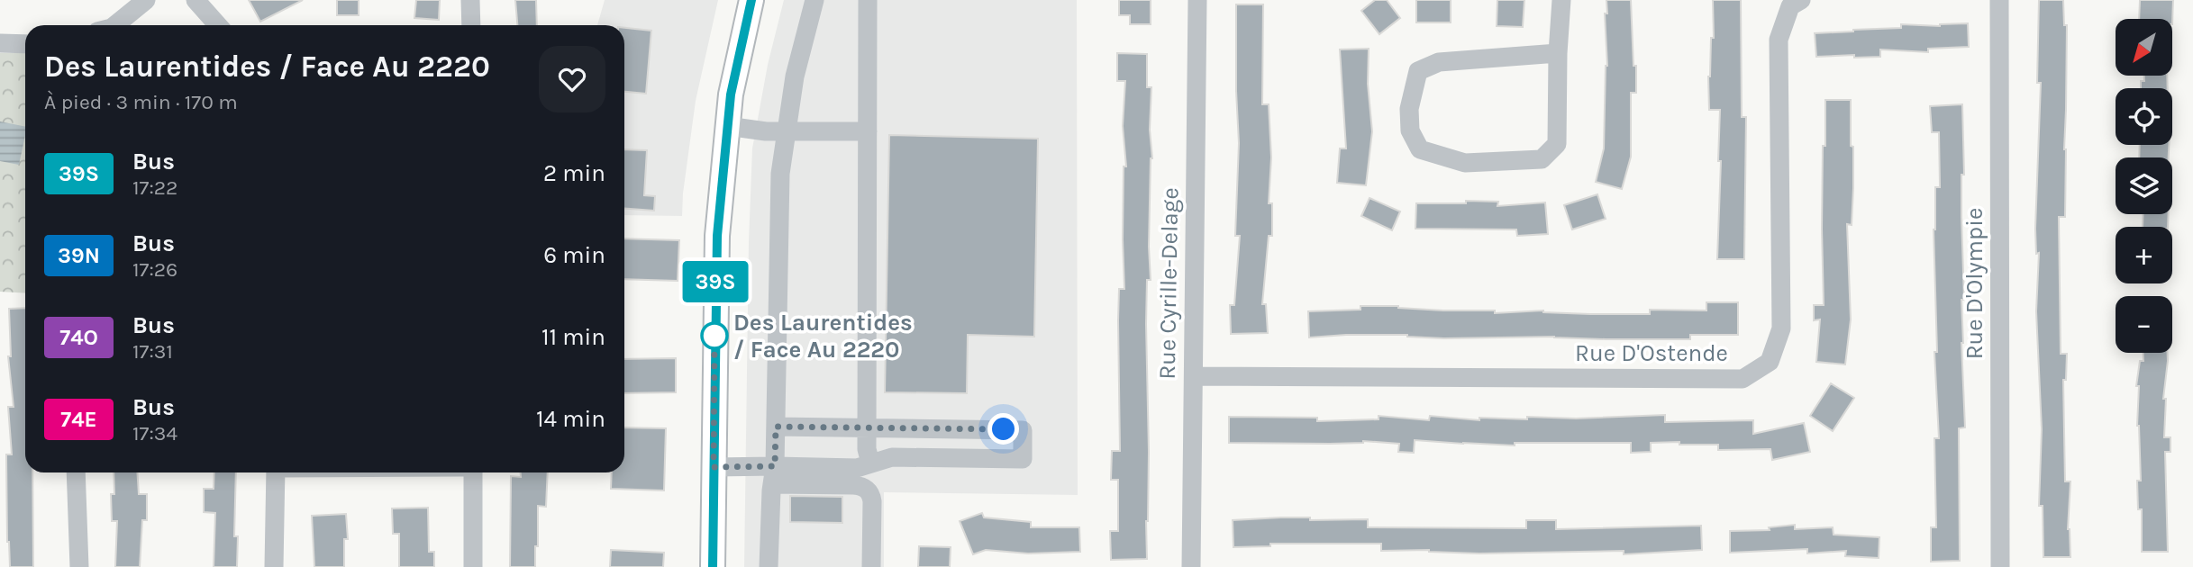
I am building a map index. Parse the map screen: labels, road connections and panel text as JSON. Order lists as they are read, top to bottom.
{
  "streets": {
    "street": ["Rue Cyrille-Delage", "Rue D'Olympie", "Rue D'Ostende"]
  },
  "crossings": [
    ["Rue Cyrille-Delage", "Rue D'Ostende"]
  ],
  "places": ["Des Laurentides / Face Au 2220"],
  "lines": ["bus line 39S"],
  "north": "bottom left",
  "page": {
    "on_map": "39S",
    "map_buttons": ["+", "−"],
    "heading": ["Des Laurentides / Face Au 2220", "À pied · 3 min · 170 m"],
    "list": [
      {
        "mark": "39S",
        "name": "Bus",
        "note": "17:22",
        "value": "2 min"
      },
      {
        "mark": "39N",
        "name": "Bus",
        "note": "17:26",
        "value": "6 min"
      },
      {
        "mark": "74O",
        "name": "Bus",
        "note": "17:31",
        "value": "11 min"
      },
      {
        "mark": "74E",
        "name": "Bus",
        "note": "17:34",
        "value": "14 min"
      }
    ]
  }
}
